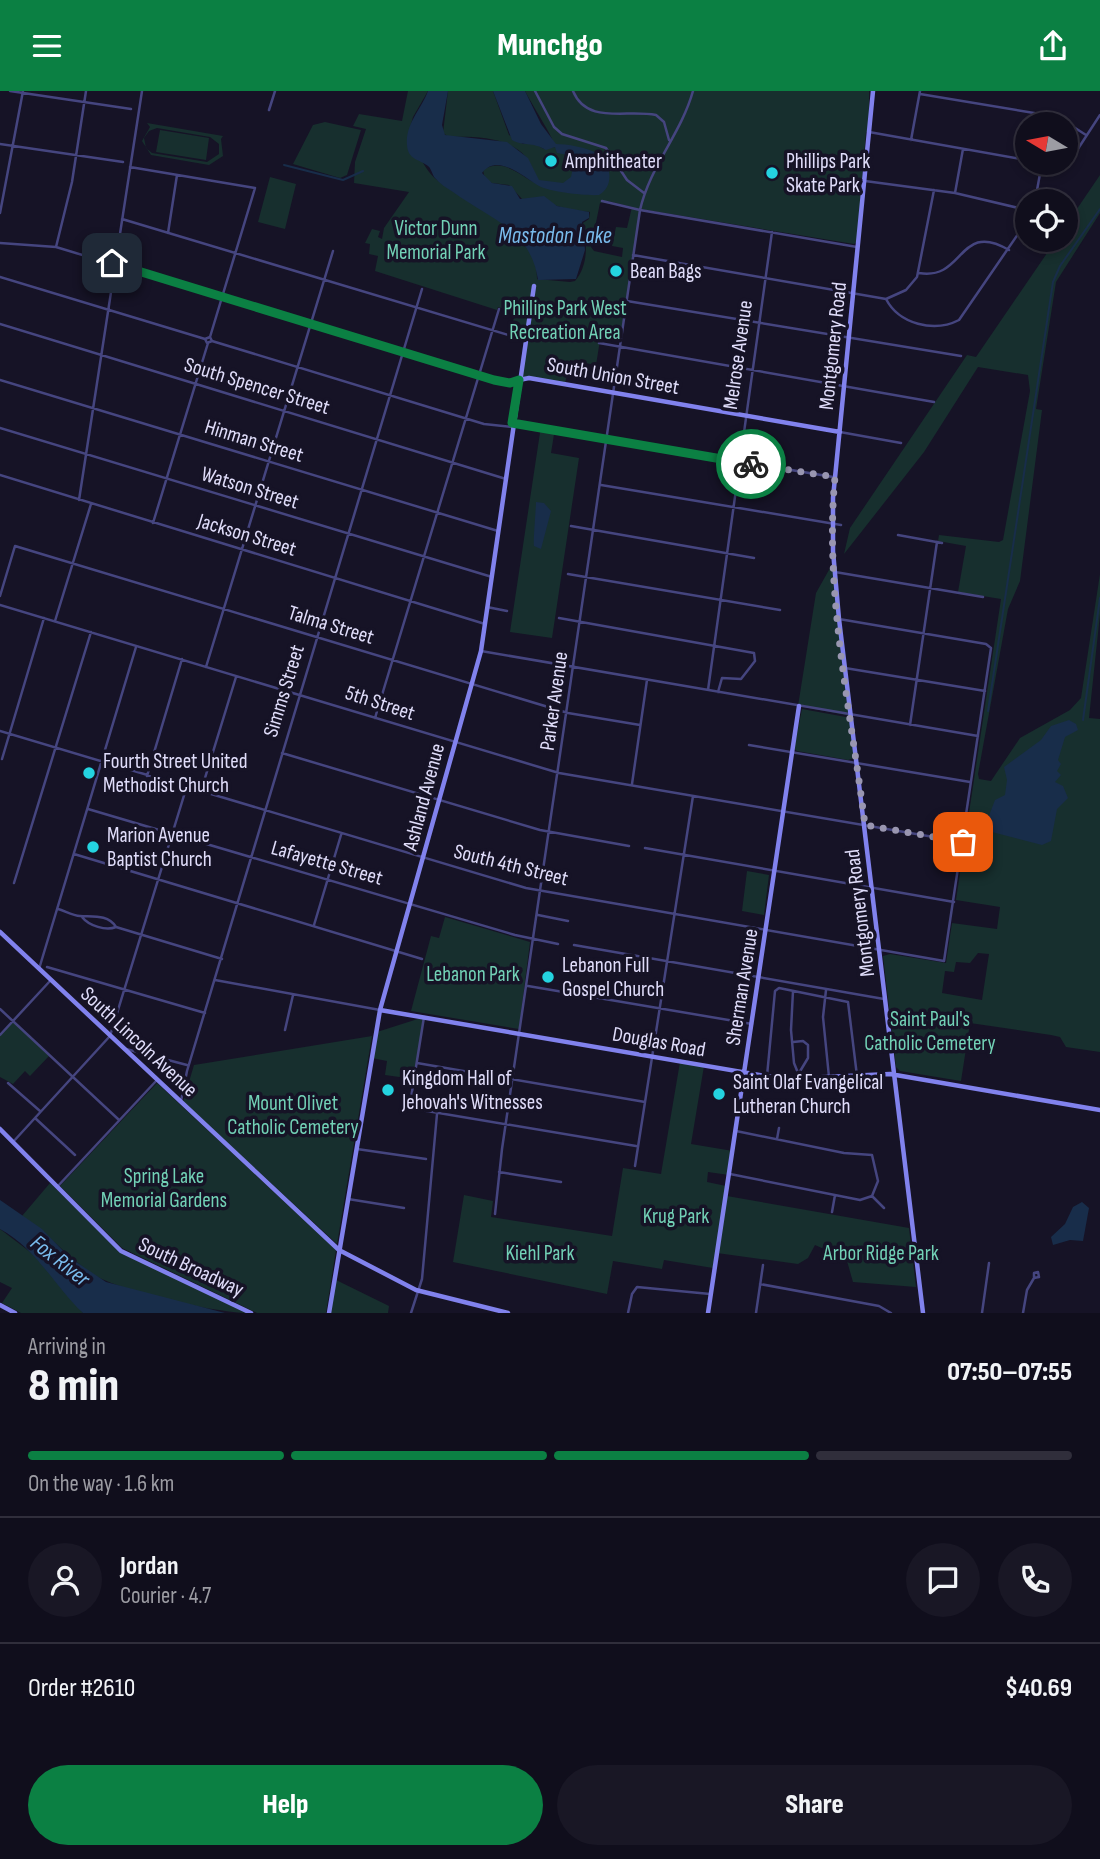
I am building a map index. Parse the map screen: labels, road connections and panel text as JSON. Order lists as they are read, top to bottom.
{
  "streets": {
    "street": [
      "Montgomery Road",
      "Melrose Avenue",
      "South Union Street",
      "South Spencer Street",
      "Hinman Street",
      "Watson Street",
      "Jackson Street",
      "Talma Street",
      "Simms Street",
      "Parker Avenue",
      "5th Street",
      "Ashland Avenue",
      "Lafayette Street",
      "South 4th Street",
      "Sherman Avenue",
      "South Lincoln Avenue",
      "Douglas Road",
      "South Broadway"
    ]
  },
  "crossings": [
    ["Montgomery Road", "South Union Street"],
    ["Montgomery Road", "5th Street"],
    ["Montgomery Road", "South 4th Street"],
    ["Montgomery Road", "Douglas Road"],
    ["Melrose Avenue", "South Union Street"],
    ["South Union Street", "Simms Street"],
    ["South Union Street", "Parker Avenue"],
    ["South Union Street", "Ashland Avenue"],
    ["South Spencer Street", "Simms Street"],
    ["South Spencer Street", "Ashland Avenue"],
    ["Hinman Street", "Simms Street"],
    ["Hinman Street", "Ashland Avenue"],
    ["Watson Street", "Simms Street"],
    ["Watson Street", "Ashland Avenue"],
    ["Jackson Street", "Simms Street"],
    ["Jackson Street", "Ashland Avenue"],
    ["Talma Street", "Simms Street"],
    ["Talma Street", "Parker Avenue"],
    ["Talma Street", "Ashland Avenue"],
    ["Simms Street", "5th Street"],
    ["Simms Street", "Lafayette Street"],
    ["Simms Street", "South 4th Street"],
    ["Simms Street", "South Lincoln Avenue"],
    ["Simms Street", "Douglas Road"],
    ["Parker Avenue", "5th Street"],
    ["Parker Avenue", "Lafayette Street"],
    ["Parker Avenue", "South 4th Street"],
    ["Parker Avenue", "Douglas Road"],
    ["5th Street", "Ashland Avenue"],
    ["5th Street", "Sherman Avenue"],
    ["Ashland Avenue", "Lafayette Street"],
    ["Ashland Avenue", "South 4th Street"],
    ["Ashland Avenue", "South Lincoln Avenue"],
    ["Ashland Avenue", "Douglas Road"],
    ["South 4th Street", "Sherman Avenue"],
    ["Sherman Avenue", "Douglas Road"]
  ],
  "water": ["Mastodon Lake", "Fox River"],
  "parks": [
    "Victor Dunn Memorial Park",
    "Phillips Park West Recreation Area",
    "Lebanon Park",
    "Saint Paul's Catholic Cemetery",
    "Mount Olivet Catholic Cemetery",
    "Spring Lake Memorial Gardens",
    "Krug Park",
    "Kiehl Park",
    "Arbor Ridge Park"
  ],
  "places": [
    "Amphitheater",
    "Phillips Park Skate Park",
    "Bean Bags",
    "Fourth Street United Methodist Church",
    "Marion Avenue Baptist Church",
    "Lebanon Full Gospel Church",
    "Kingdom Hall of Jehovah's Witnesses",
    "Saint Olaf Evangelical Lutheran Church"
  ],
  "north": "left",
  "page": {
    "header": "Munchgo",
    "heading": ["8 min", "Arriving in", "07:50–07:55"],
    "panel": [
      "Jordan",
      "Courier · 4.7",
      "Order #2610",
      "$40.69"
    ],
    "bar": "On the way · 1.6 km",
    "buttons": ["Help", "Share"]
  }
}
